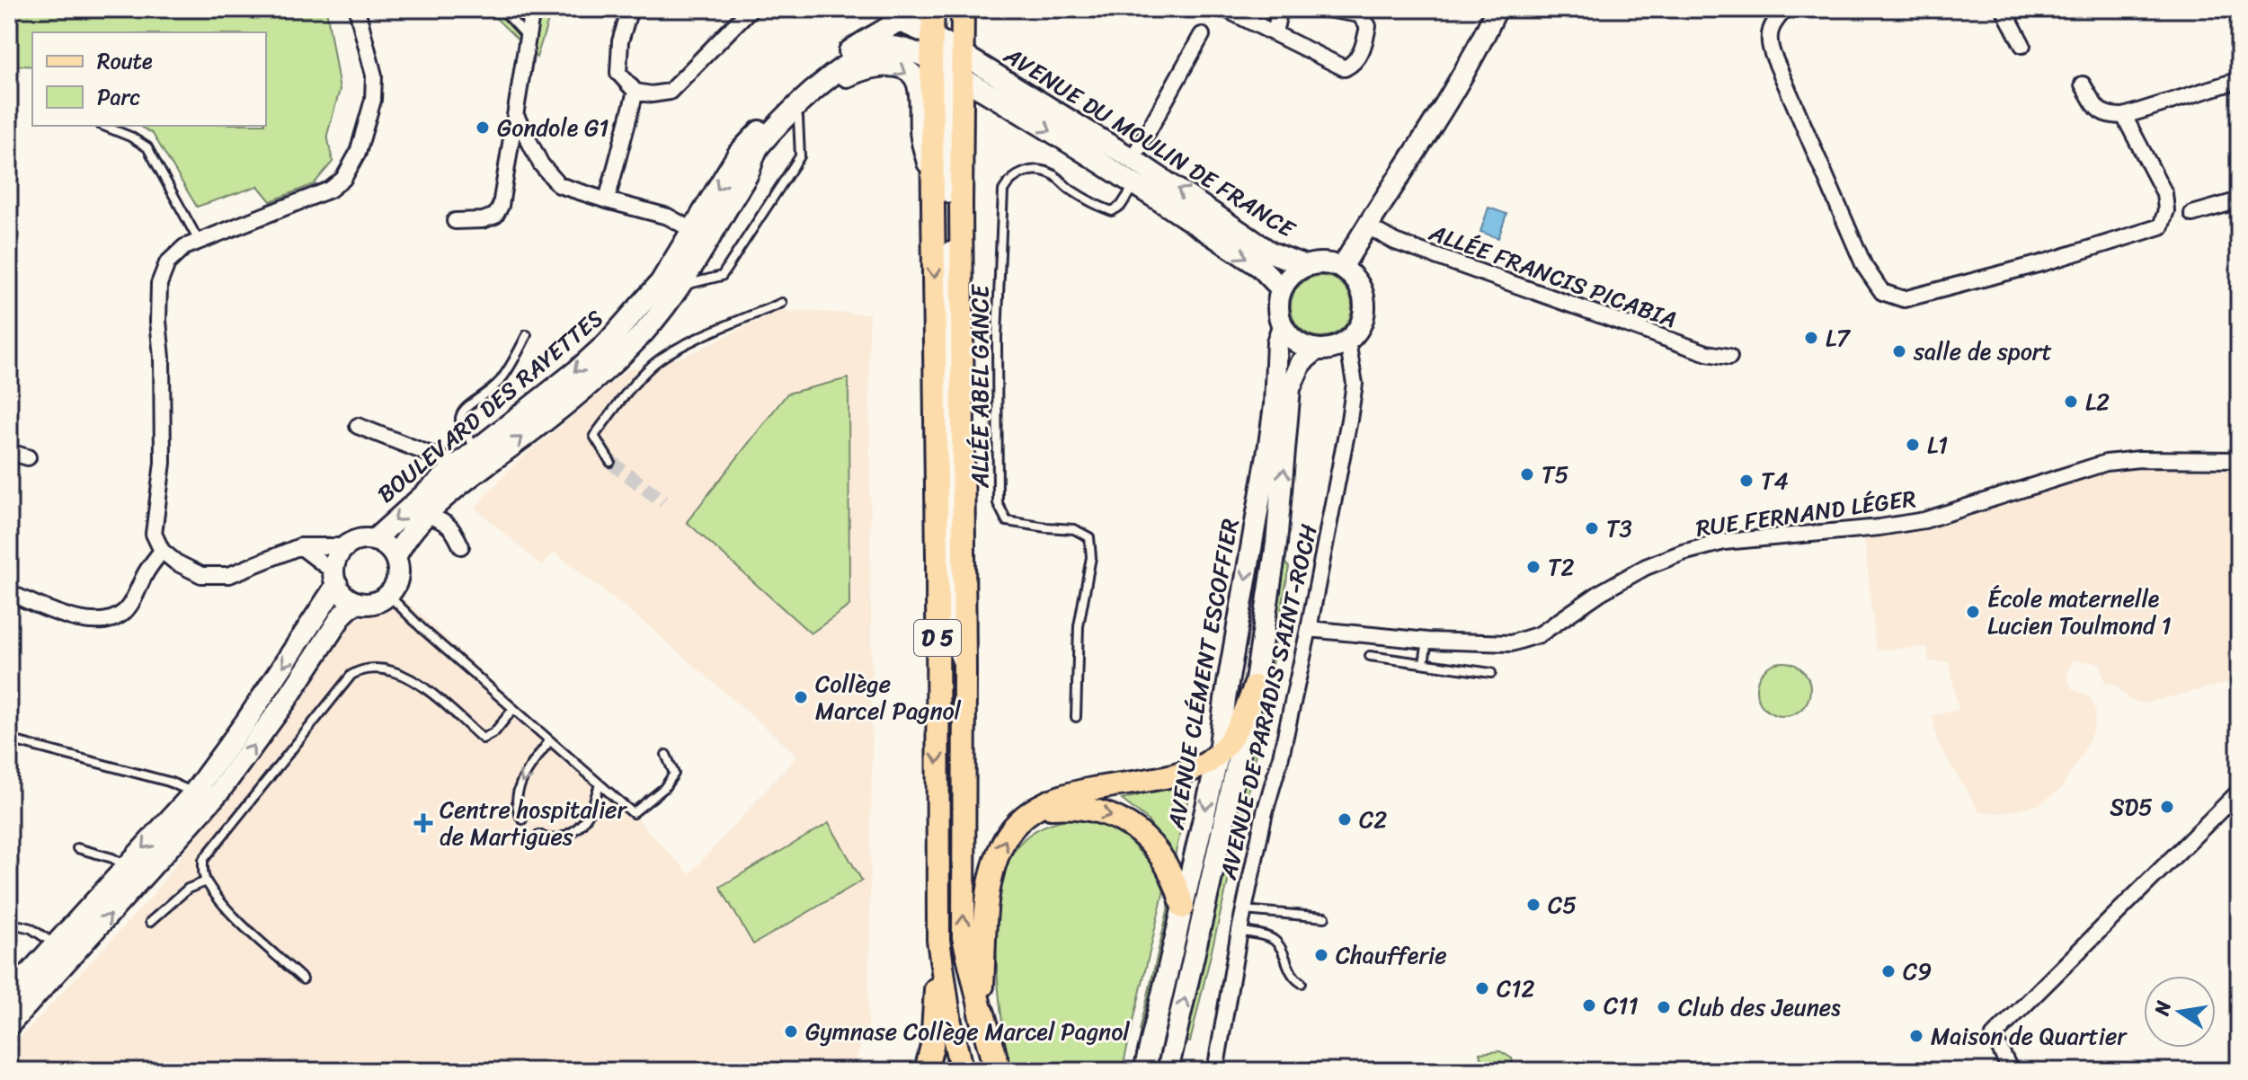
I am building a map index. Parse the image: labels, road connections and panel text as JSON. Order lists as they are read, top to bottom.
{
  "streets": {
    "highway": ["D 5"],
    "main road": ["AVENUE DU MOULIN DE FRANCE", "BOULEVARD DES RAYETTES", "AVENUE CLÉMENT ESCOFFIER"],
    "street": ["ALLÉE FRANCIS PICABIA", "RUE FERNAND LÉGER", "AVENUE DE PARADIS SAINT-ROCH"],
    "lane": ["ALLÉE ABEL GANCE"]
  },
  "crossings": [
    ["AVENUE DU MOULIN DE FRANCE", "ALLÉE ABEL GANCE"],
    ["AVENUE DU MOULIN DE FRANCE", "BOULEVARD DES RAYETTES"],
    ["AVENUE DU MOULIN DE FRANCE", "D 5"],
    ["AVENUE DU MOULIN DE FRANCE", "AVENUE CLÉMENT ESCOFFIER"],
    ["AVENUE DU MOULIN DE FRANCE", "AVENUE DE PARADIS SAINT-ROCH"],
    ["BOULEVARD DES RAYETTES", "D 5"],
    ["RUE FERNAND LÉGER", "AVENUE DE PARADIS SAINT-ROCH"],
    ["AVENUE CLÉMENT ESCOFFIER", "AVENUE DE PARADIS SAINT-ROCH"]
  ],
  "places": {
    "other": [
      "Gondole G1",
      "L7",
      "salle de sport",
      "L2",
      "L1",
      "T5",
      "T4",
      "T3",
      "T2",
      "École maternelle Lucien Toulmond 1",
      "Collège Marcel Pagnol",
      "SD5",
      "C2",
      "C5",
      "Chaufferie",
      "C9",
      "C12",
      "C11",
      "Club des Jeunes",
      "Gymnase Collège Marcel Pagnol",
      "Maison de Quartier"
    ],
    "health": ["Centre hospitalier de Martigues"]
  },
  "legend": ["Route", "Parc"],
  "north": "left"
}
